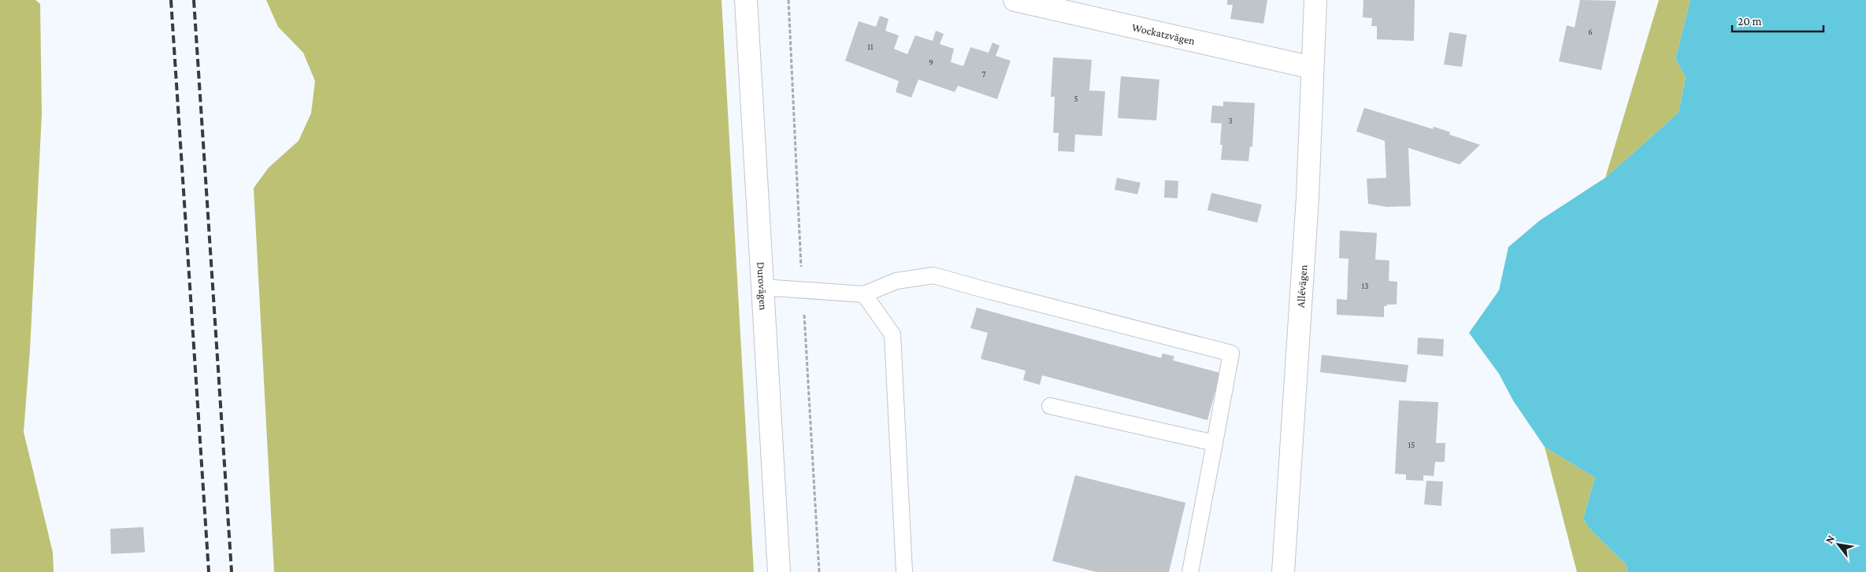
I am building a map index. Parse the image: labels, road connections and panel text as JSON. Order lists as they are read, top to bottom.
{
  "streets": {
    "street": ["Wockatzvägen", "Durovägen", "Allévägen"]
  },
  "crossings": [
    ["Wockatzvägen", "Allévägen"]
  ],
  "house_numbers": [
    "6",
    "11",
    "9",
    "7",
    "5",
    "3",
    "13",
    "15"
  ],
  "scale_bar": "20 m",
  "north": "top left"
}
